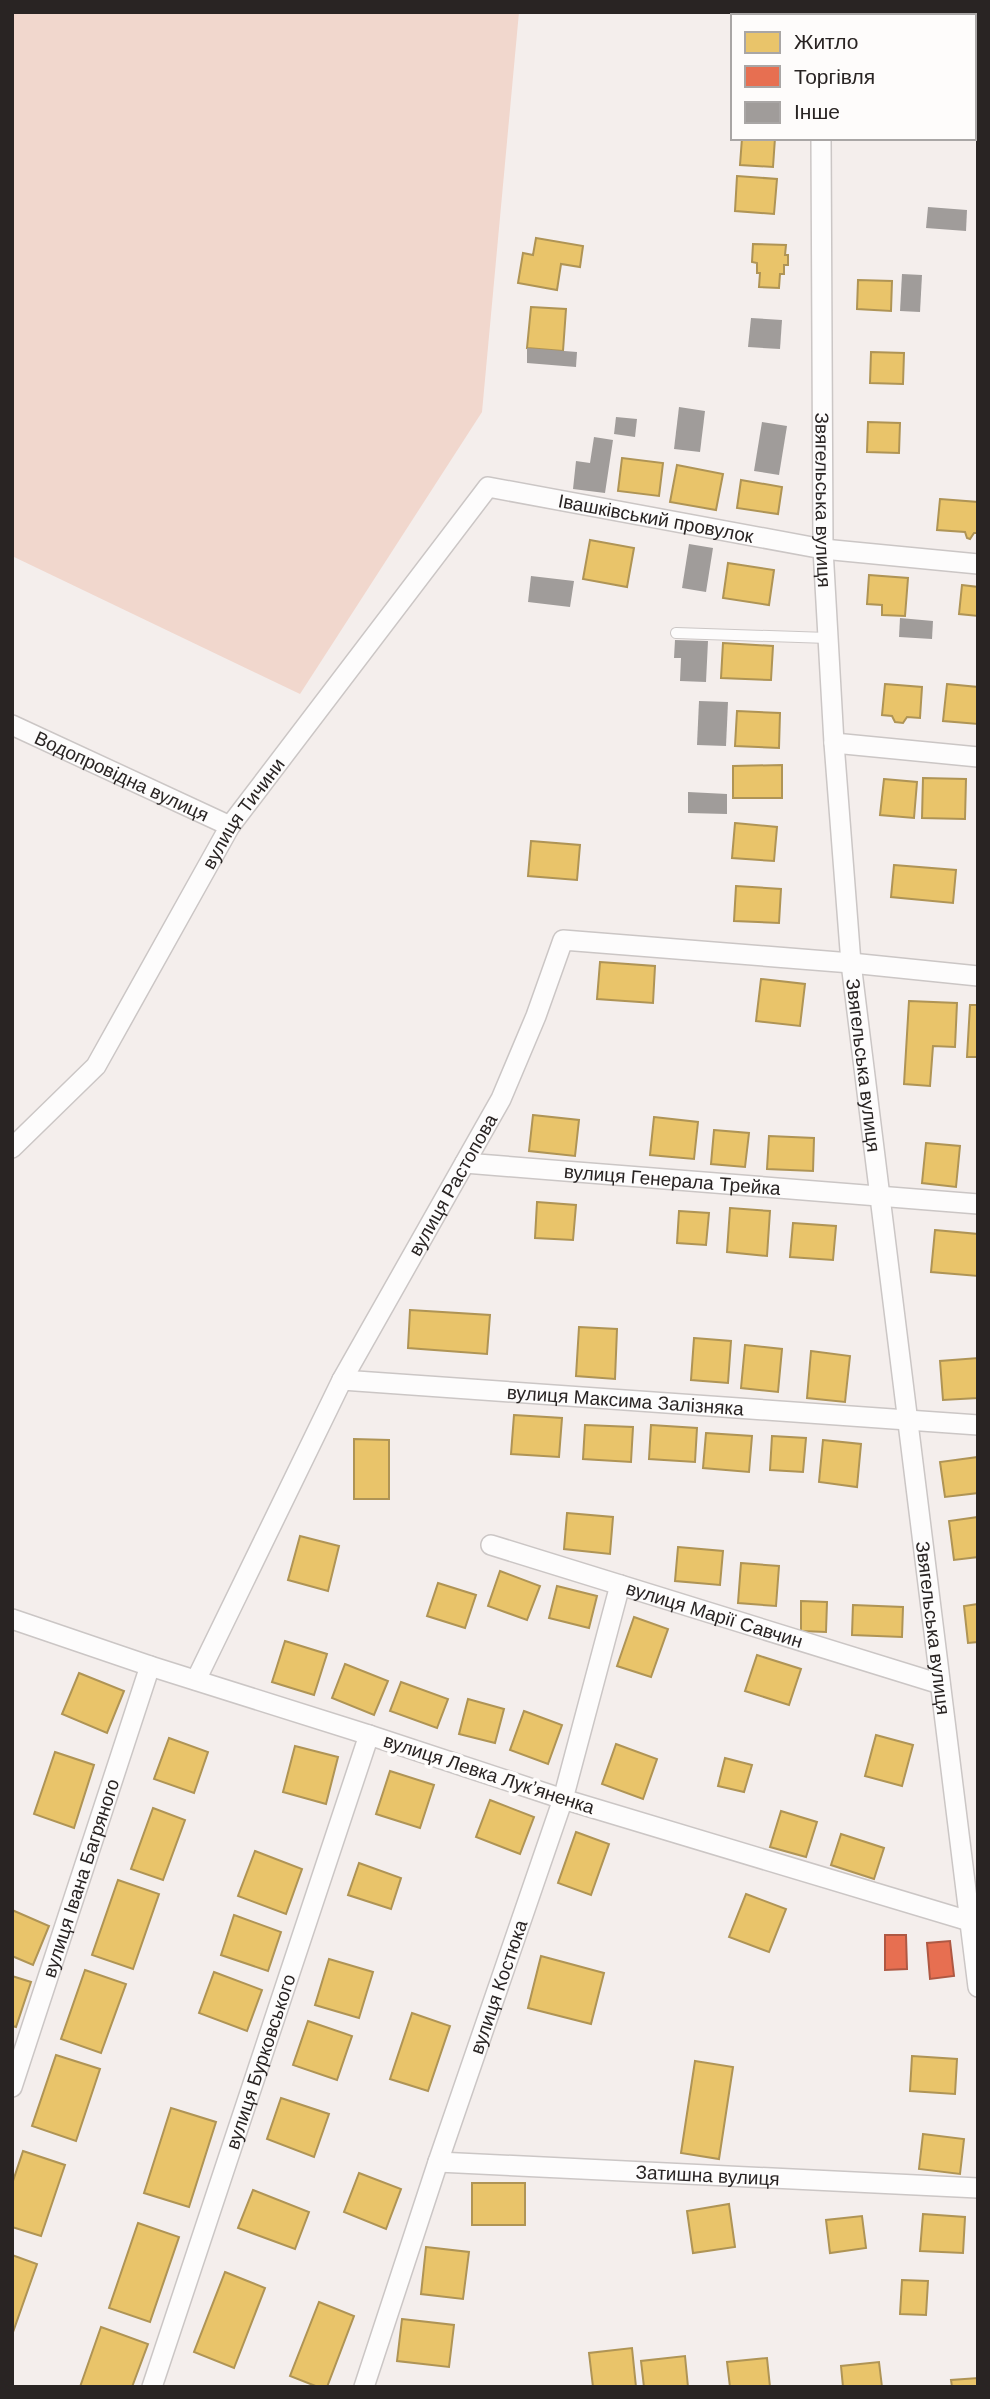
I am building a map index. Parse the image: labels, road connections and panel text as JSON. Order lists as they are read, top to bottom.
{
  "streets": {
    "street": [
      "Звягельська вулиця",
      "Івашківський провулок",
      "Водопровідна вулиця",
      "вулиця Тичини",
      "вулиця Генерала Трейка",
      "вулиця Растопова",
      "вулиця Максима Залізняка",
      "вулиця Марії Савчин",
      "вулиця Левка Лукʼяненка",
      "вулиця Івана Багряного",
      "вулиця Костюка",
      "вулиця Бурковського",
      "Затишна вулиця"
    ]
  },
  "crossings": [
    ["Звягельська вулиця", "Івашківський провулок"],
    ["Звягельська вулиця", "вулиця Генерала Трейка"],
    ["Звягельська вулиця", "вулиця Растопова"],
    ["Звягельська вулиця", "вулиця Максима Залізняка"],
    ["Звягельська вулиця", "вулиця Марії Савчин"],
    ["Звягельська вулиця", "вулиця Левка Лукʼяненка"],
    ["Івашківський провулок", "вулиця Тичини"],
    ["Водопровідна вулиця", "вулиця Тичини"],
    ["вулиця Генерала Трейка", "вулиця Растопова"],
    ["вулиця Растопова", "вулиця Максима Залізняка"],
    ["вулиця Растопова", "вулиця Левка Лукʼяненка"],
    ["вулиця Марії Савчин", "вулиця Костюка"],
    ["вулиця Левка Лукʼяненка", "вулиця Івана Багряного"],
    ["вулиця Левка Лукʼяненка", "вулиця Костюка"],
    ["вулиця Левка Лукʼяненка", "вулиця Бурковського"],
    ["вулиця Костюка", "Затишна вулиця"]
  ],
  "legend": ["Житло", "Торгівля", "Інше"]
}
